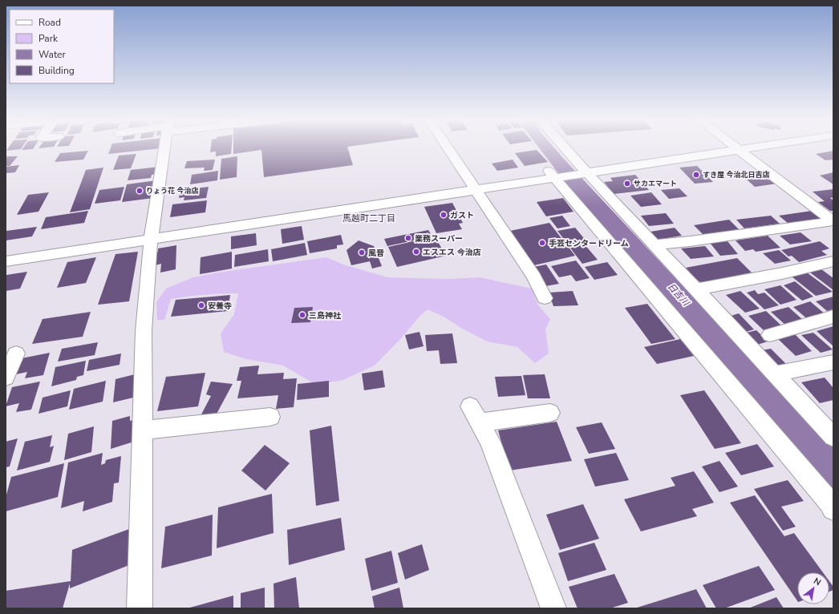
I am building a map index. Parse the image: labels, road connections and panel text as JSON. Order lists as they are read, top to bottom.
{
  "districts": ["馬越町二丁目"],
  "water": ["日吉川"],
  "places": [
    "すき屋 今治北日吉店",
    "サカエマート",
    "りょう花 今治店",
    "ガスト",
    "業務スーパー",
    "手芸センタードリーム",
    "エスエス 今治店",
    "風音",
    "安養寺",
    "三島神社"
  ],
  "legend": [
    "Road",
    "Park",
    "Water",
    "Building"
  ],
  "north": "top right"
}
